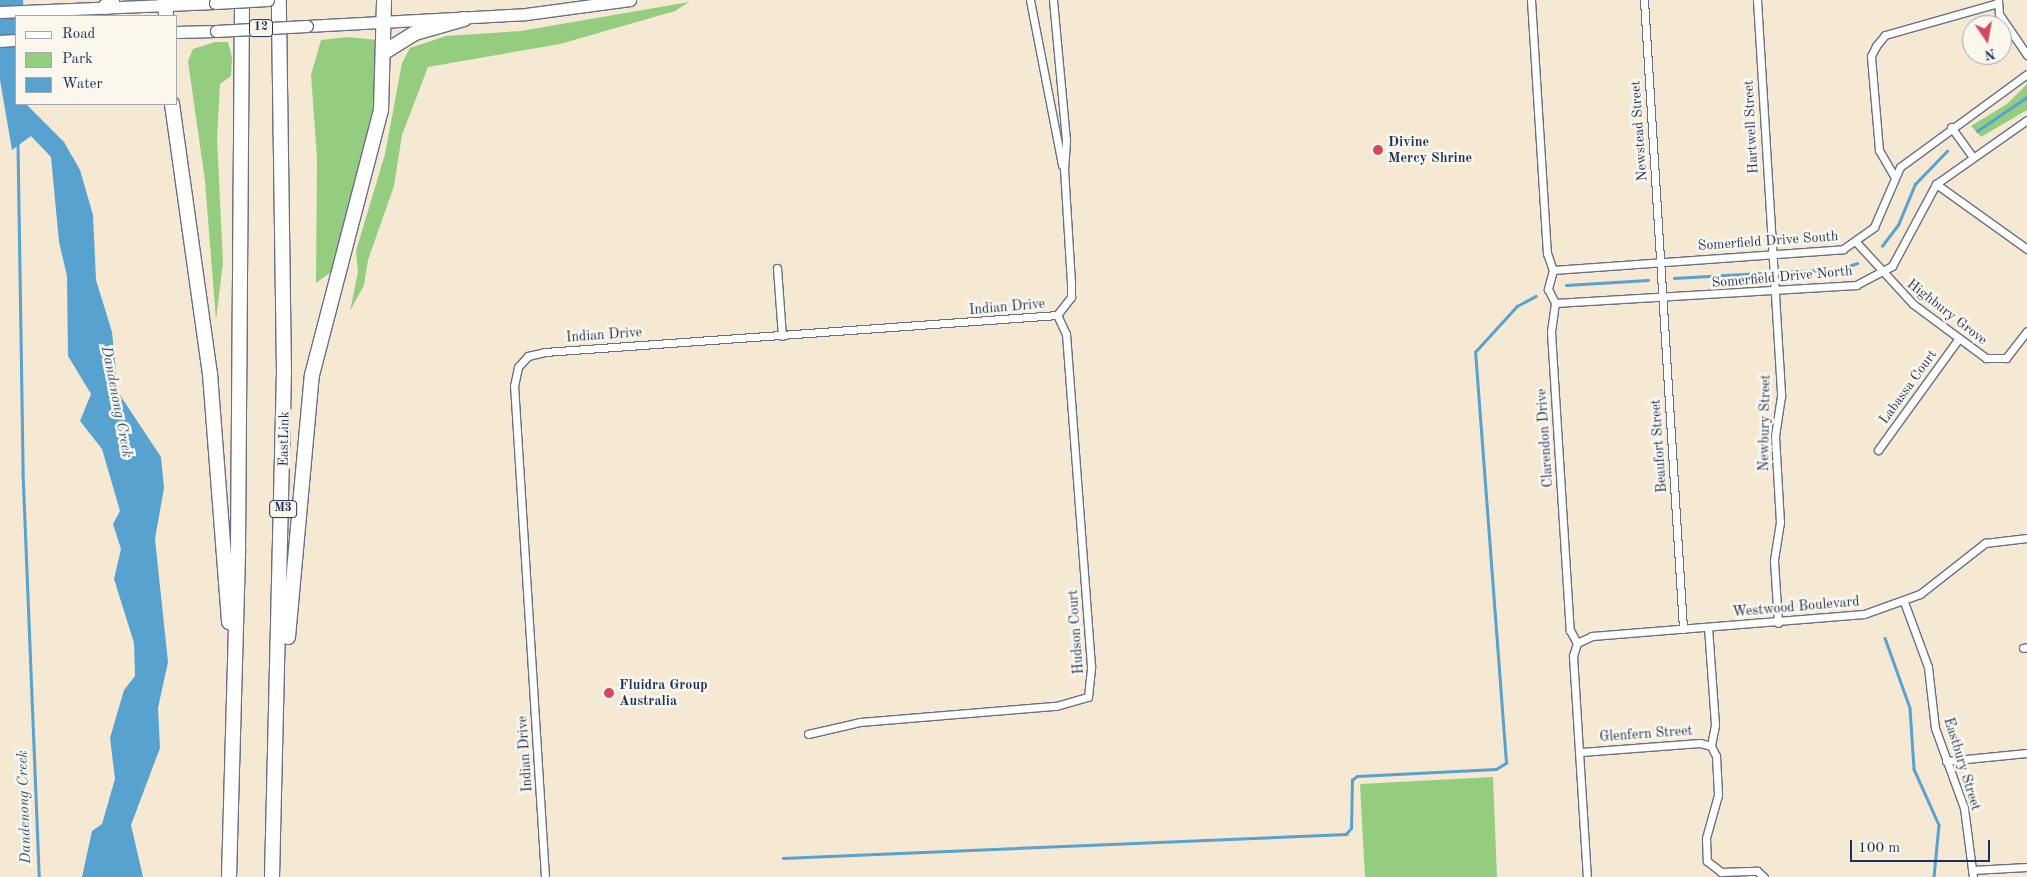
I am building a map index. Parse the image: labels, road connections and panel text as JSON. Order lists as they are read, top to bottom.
{
  "streets": {
    "highway": ["EastLink", "M3"],
    "main road": ["12"],
    "street": [
      "Hartwell Street",
      "Newstead Street",
      "Somerfield Drive South",
      "Somerfield Drive North",
      "Indian Drive",
      "Highbury Grove",
      "Labassa Court",
      "Newbury Street",
      "Clarendon Drive",
      "Beaufort Street",
      "Westwood Boulevard",
      "Hudson Court",
      "Glenfern Street",
      "Eastbury Street"
    ]
  },
  "crossings": [
    ["Hartwell Street", "Somerfield Drive South"],
    ["Hartwell Street", "Newbury Street"],
    ["Newstead Street", "Somerfield Drive South"],
    ["Newstead Street", "Beaufort Street"],
    ["Somerfield Drive South", "Highbury Grove"],
    ["Somerfield Drive South", "Newbury Street"],
    ["Somerfield Drive South", "Clarendon Drive"],
    ["Somerfield Drive South", "Beaufort Street"],
    ["Somerfield Drive North", "Highbury Grove"],
    ["Somerfield Drive North", "Newbury Street"],
    ["Somerfield Drive North", "Clarendon Drive"],
    ["Somerfield Drive North", "Beaufort Street"],
    ["Indian Drive", "Hudson Court"],
    ["Highbury Grove", "Labassa Court"],
    ["Newbury Street", "Westwood Boulevard"],
    ["Clarendon Drive", "Westwood Boulevard"],
    ["Beaufort Street", "Westwood Boulevard"],
    ["Westwood Boulevard", "Eastbury Street"]
  ],
  "water": ["Dandenong Creek"],
  "places": ["Divine Mercy Shrine", "Fluidra Group Australia"],
  "legend": ["Road", "Park", "Water"],
  "scale_bar": "100 m",
  "north": "bottom"
}
